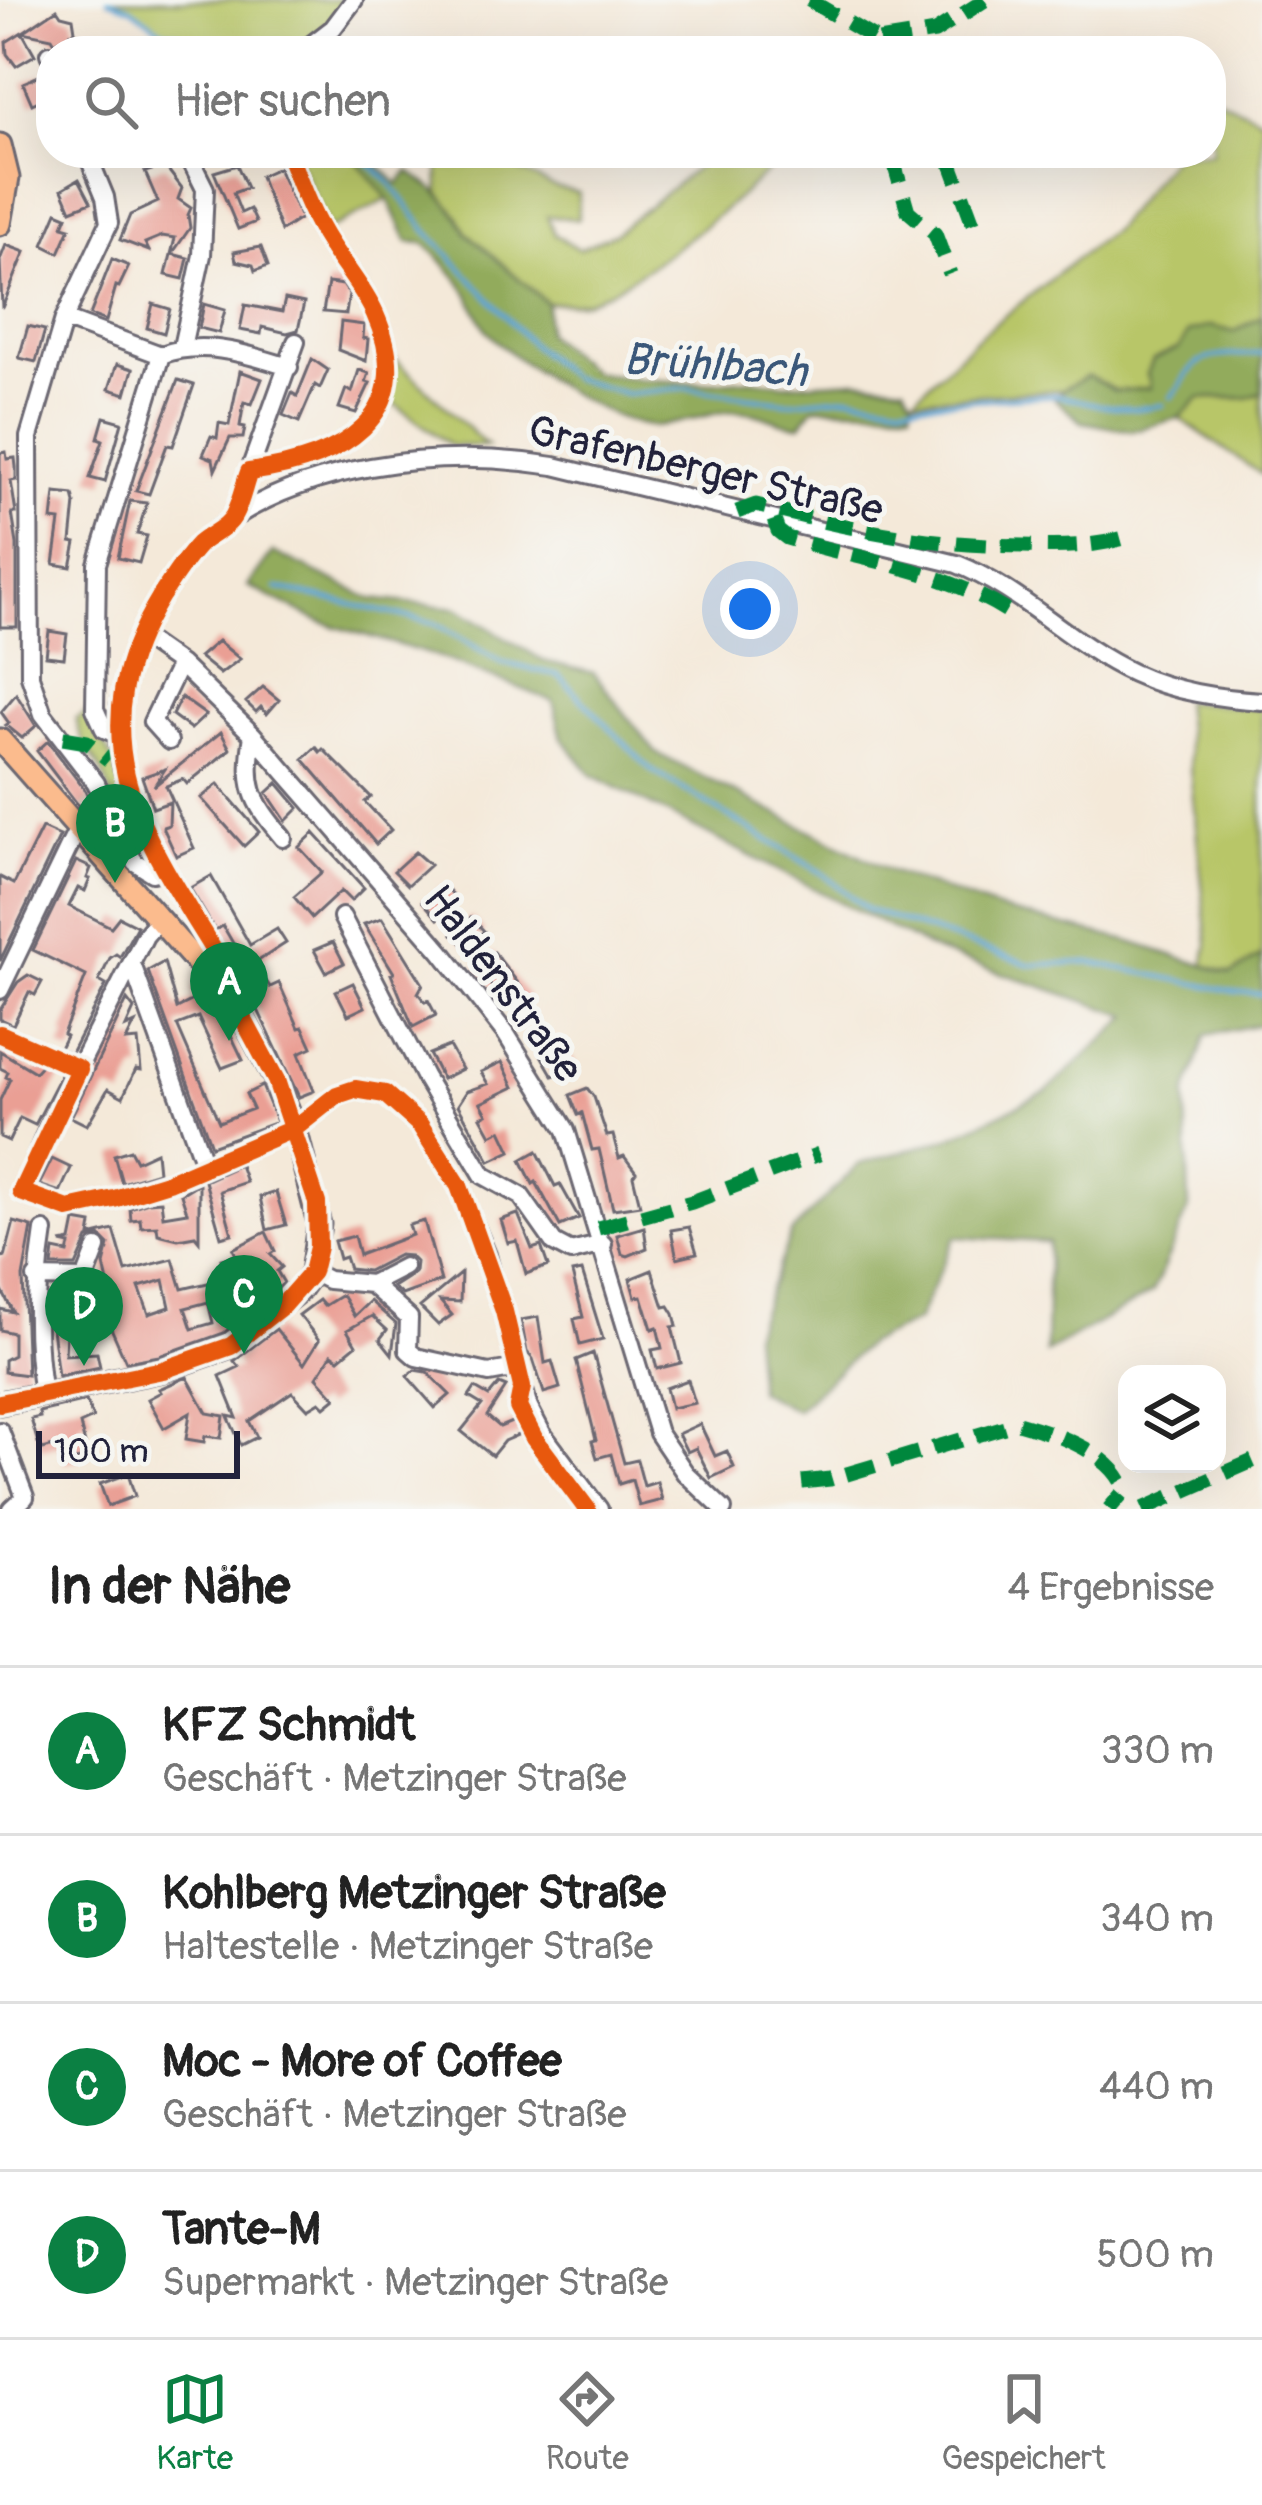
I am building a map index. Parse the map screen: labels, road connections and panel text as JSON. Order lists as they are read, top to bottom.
{
  "streets": {
    "street": ["Grafenberger Straße", "Haldenstraße"]
  },
  "crossings": [
    ["Grafenberger Straße", "Haldenstraße"]
  ],
  "water": ["Brühlbach"],
  "scale_bar": "100 m",
  "page": {
    "search": "Hier suchen",
    "pins": [
      "B",
      "A",
      "C",
      "D"
    ],
    "scale": "100 m",
    "heading": ["In der Nähe", "4 Ergebnisse"],
    "list": [
      {
        "mark": "A",
        "name": "KFZ Schmidt",
        "note": "Geschäft · Metzinger Straße",
        "value": "330 m"
      },
      {
        "mark": "B",
        "name": "Kohlberg Metzinger Straße",
        "note": "Haltestelle · Metzinger Straße",
        "value": "340 m"
      },
      {
        "mark": "C",
        "name": "Moc - More of Coffee",
        "note": "Geschäft · Metzinger Straße",
        "value": "440 m"
      },
      {
        "mark": "D",
        "name": "Tante-M",
        "note": "Supermarkt · Metzinger Straße",
        "value": "500 m"
      }
    ],
    "nav": ["Karte", "Route", "Gespeichert"]
  }
}
